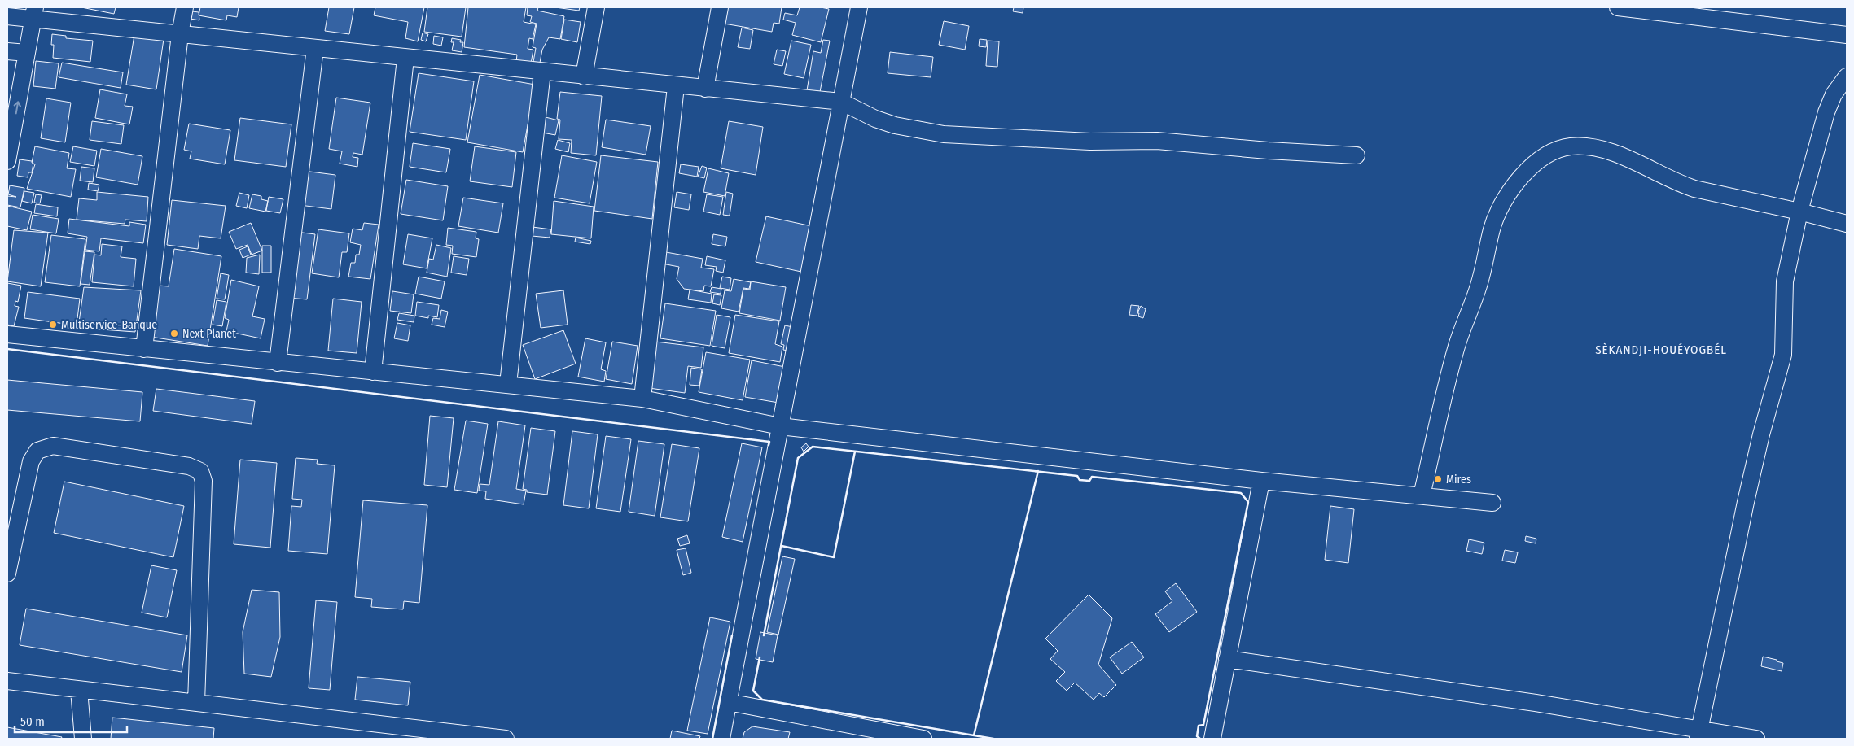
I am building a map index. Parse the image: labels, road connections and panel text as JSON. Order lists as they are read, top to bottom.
{
  "districts": ["SÈKANDJI-HOUÉYOGBÉL"],
  "places": ["Multiservice-Banque", "Next Planet", "Mires"],
  "scale_bar": "50 m"
}
